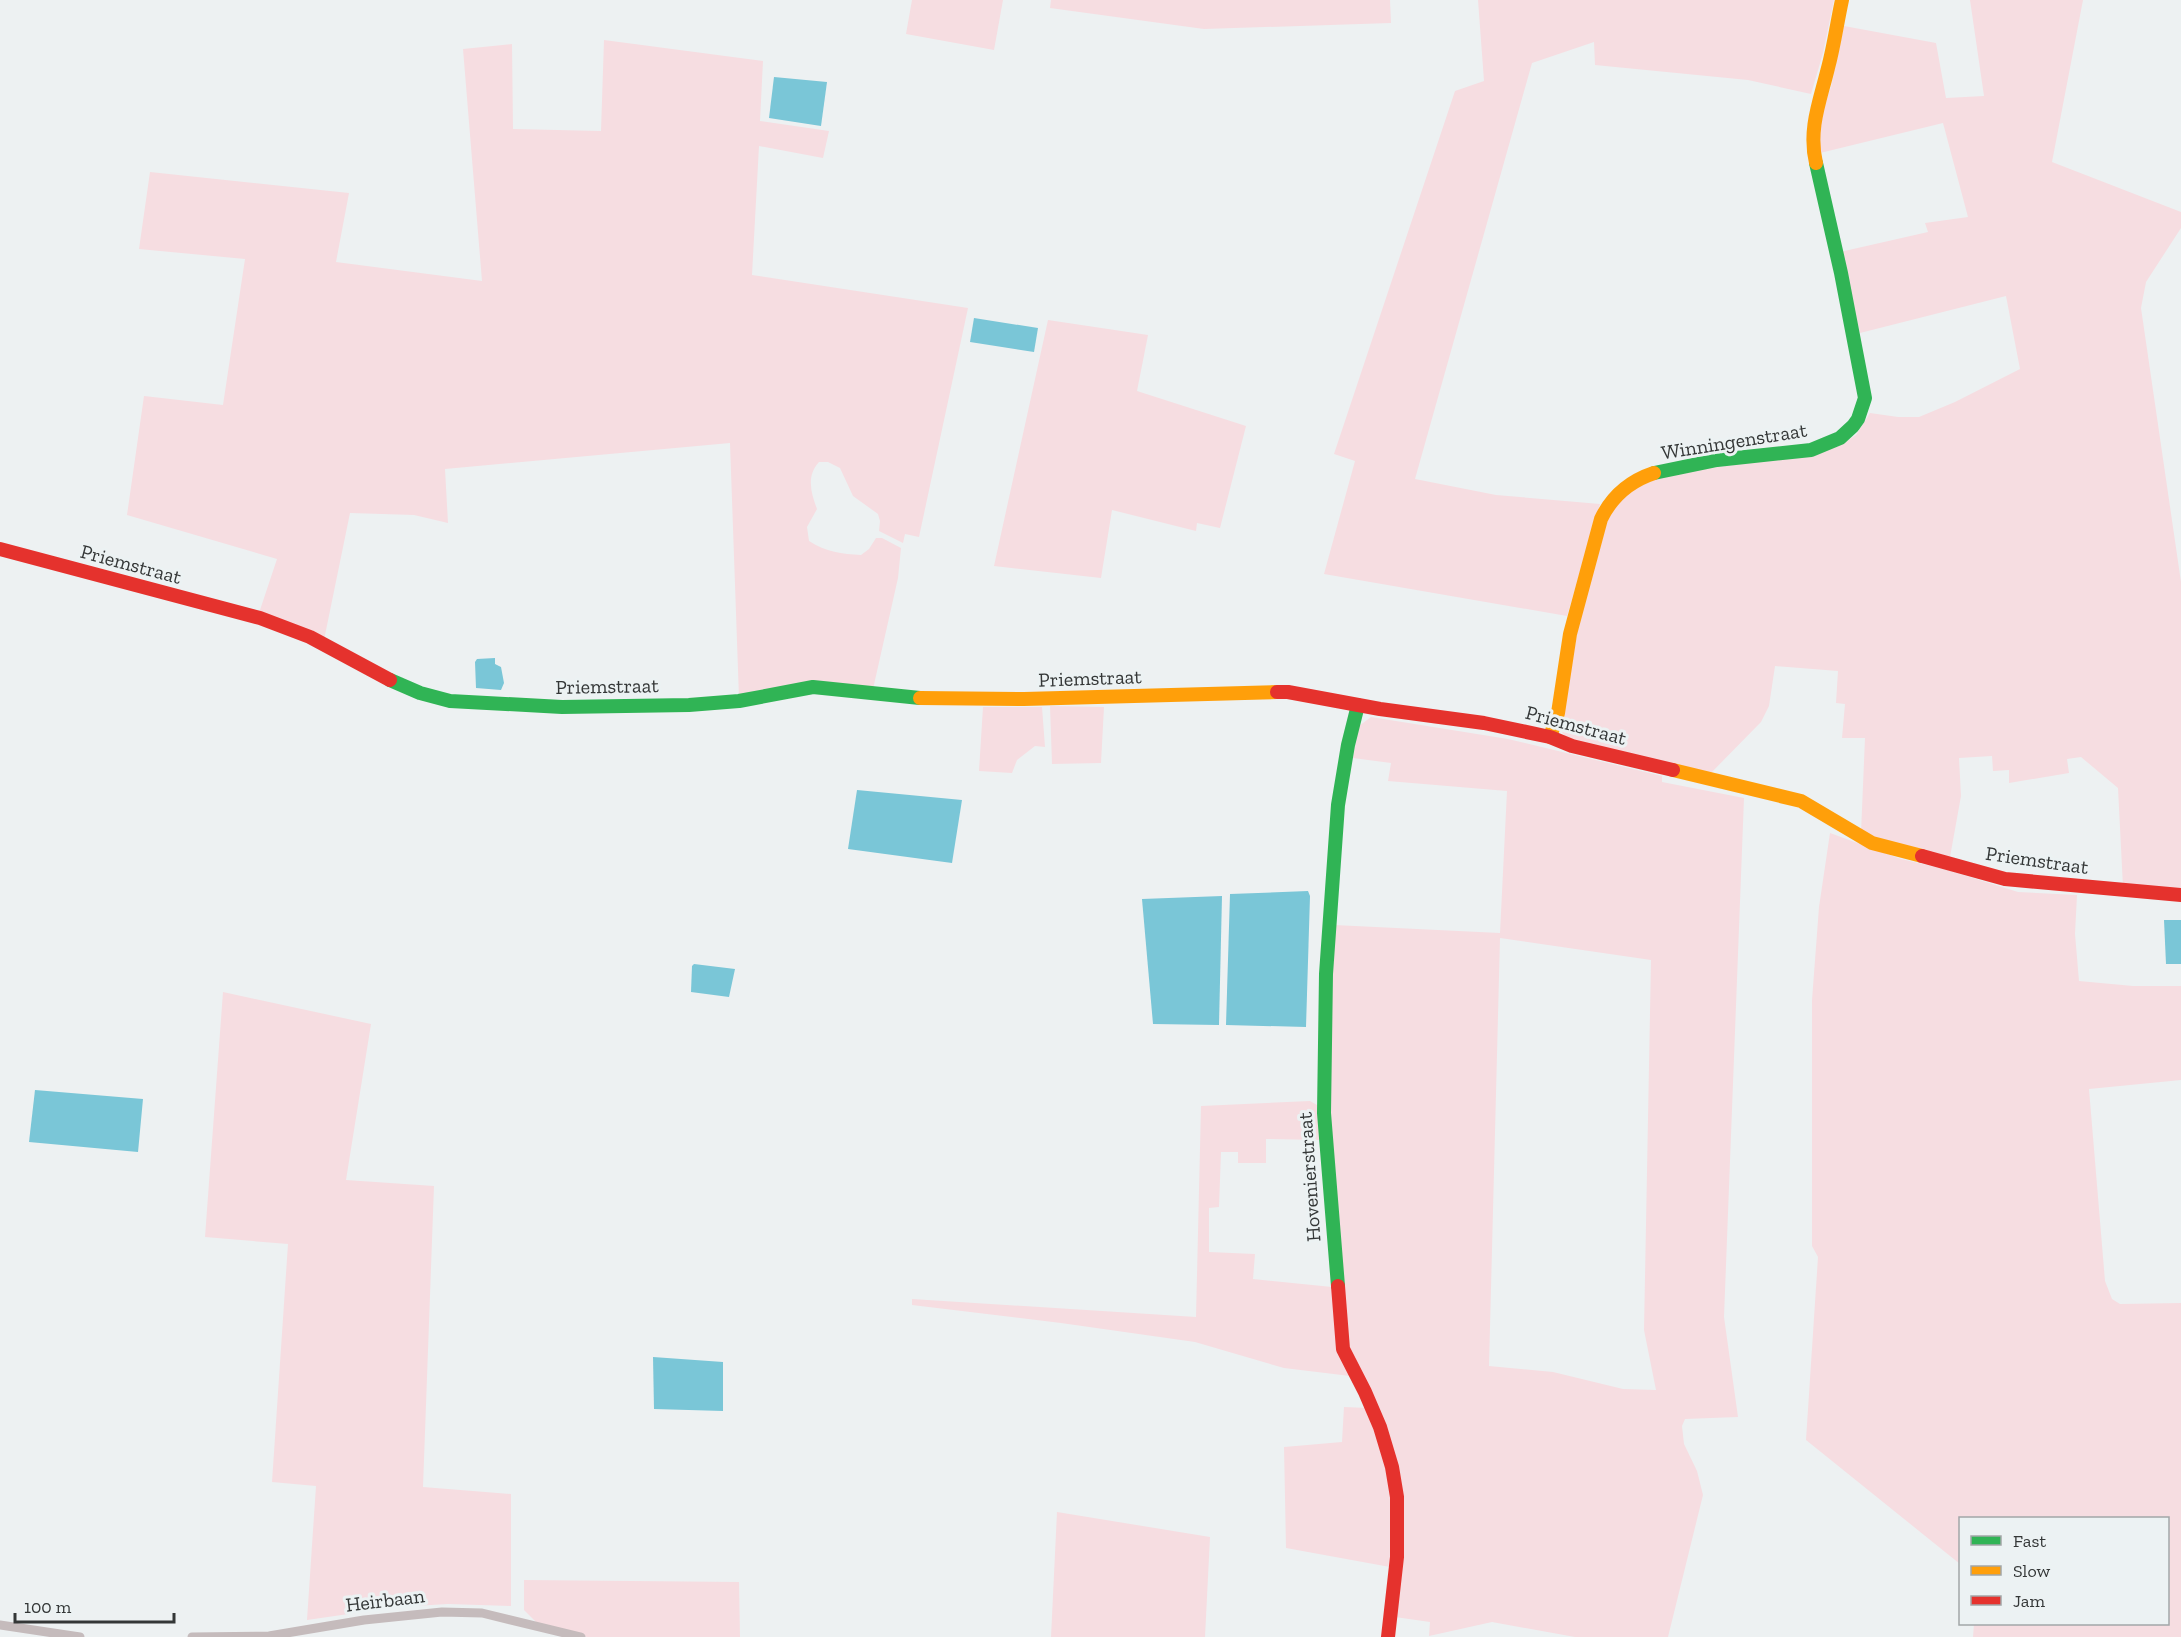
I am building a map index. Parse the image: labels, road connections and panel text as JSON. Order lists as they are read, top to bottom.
{
  "streets": {
    "street": [
      "Winningenstraat",
      "Priemstraat",
      "Hovenierstraat",
      "Heirbaan"
    ]
  },
  "crossings": [
    ["Winningenstraat", "Priemstraat"],
    ["Priemstraat", "Hovenierstraat"]
  ],
  "legend": ["Fast", "Slow", "Jam"],
  "scale_bar": "100 m"
}
